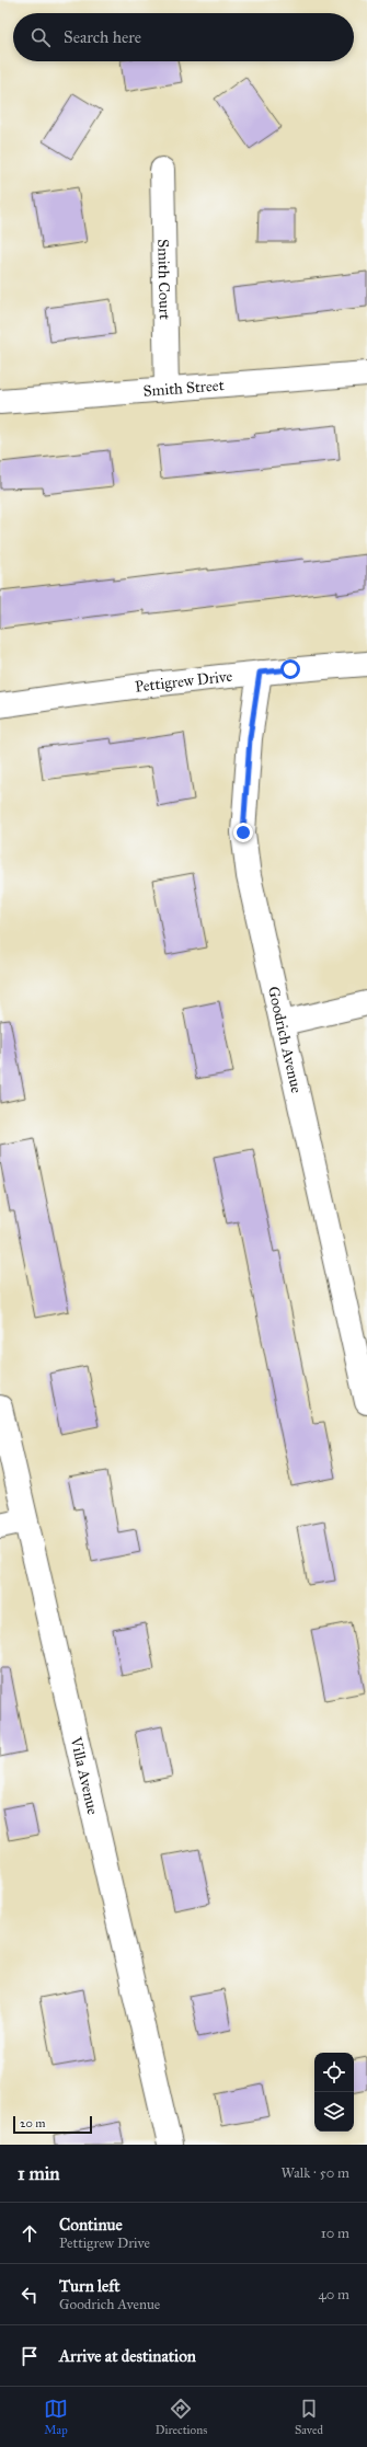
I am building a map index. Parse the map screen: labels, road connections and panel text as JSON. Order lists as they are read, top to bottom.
{
  "streets": {
    "street": [
      "Smith Court",
      "Smith Street",
      "Pettigrew Drive",
      "Goodrich Avenue",
      "Villa Avenue"
    ]
  },
  "crossings": [
    ["Smith Court", "Smith Street"],
    ["Pettigrew Drive", "Goodrich Avenue"]
  ],
  "scale_bar": "20 m",
  "page": {
    "search": "Search here",
    "scale": "20 m",
    "heading": ["1 min", "Walk · 50 m"],
    "list": [
      ["Continue", "Pettigrew Drive", "10 m"],
      ["Turn left", "Goodrich Avenue", "40 m"],
      "Arrive at destination"
    ],
    "nav": ["Map", "Directions", "Saved"]
  }
}
